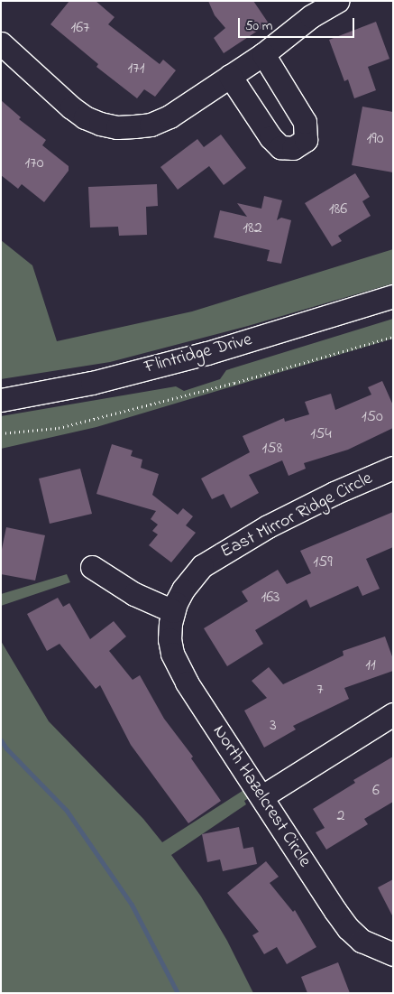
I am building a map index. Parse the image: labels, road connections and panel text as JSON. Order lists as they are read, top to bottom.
{
  "streets": {
    "street": ["Flintridge Drive", "East Mirror Ridge Circle", "North Hazelcrest Circle"]
  },
  "crossings": [
    ["East Mirror Ridge Circle", "North Hazelcrest Circle"]
  ],
  "house_numbers": [
    "167",
    "171",
    "190",
    "170",
    "186",
    "182",
    "150",
    "154",
    "158",
    "159",
    "163",
    "11",
    "7",
    "3",
    "6",
    "2"
  ],
  "scale_bar": "50 m"
}
